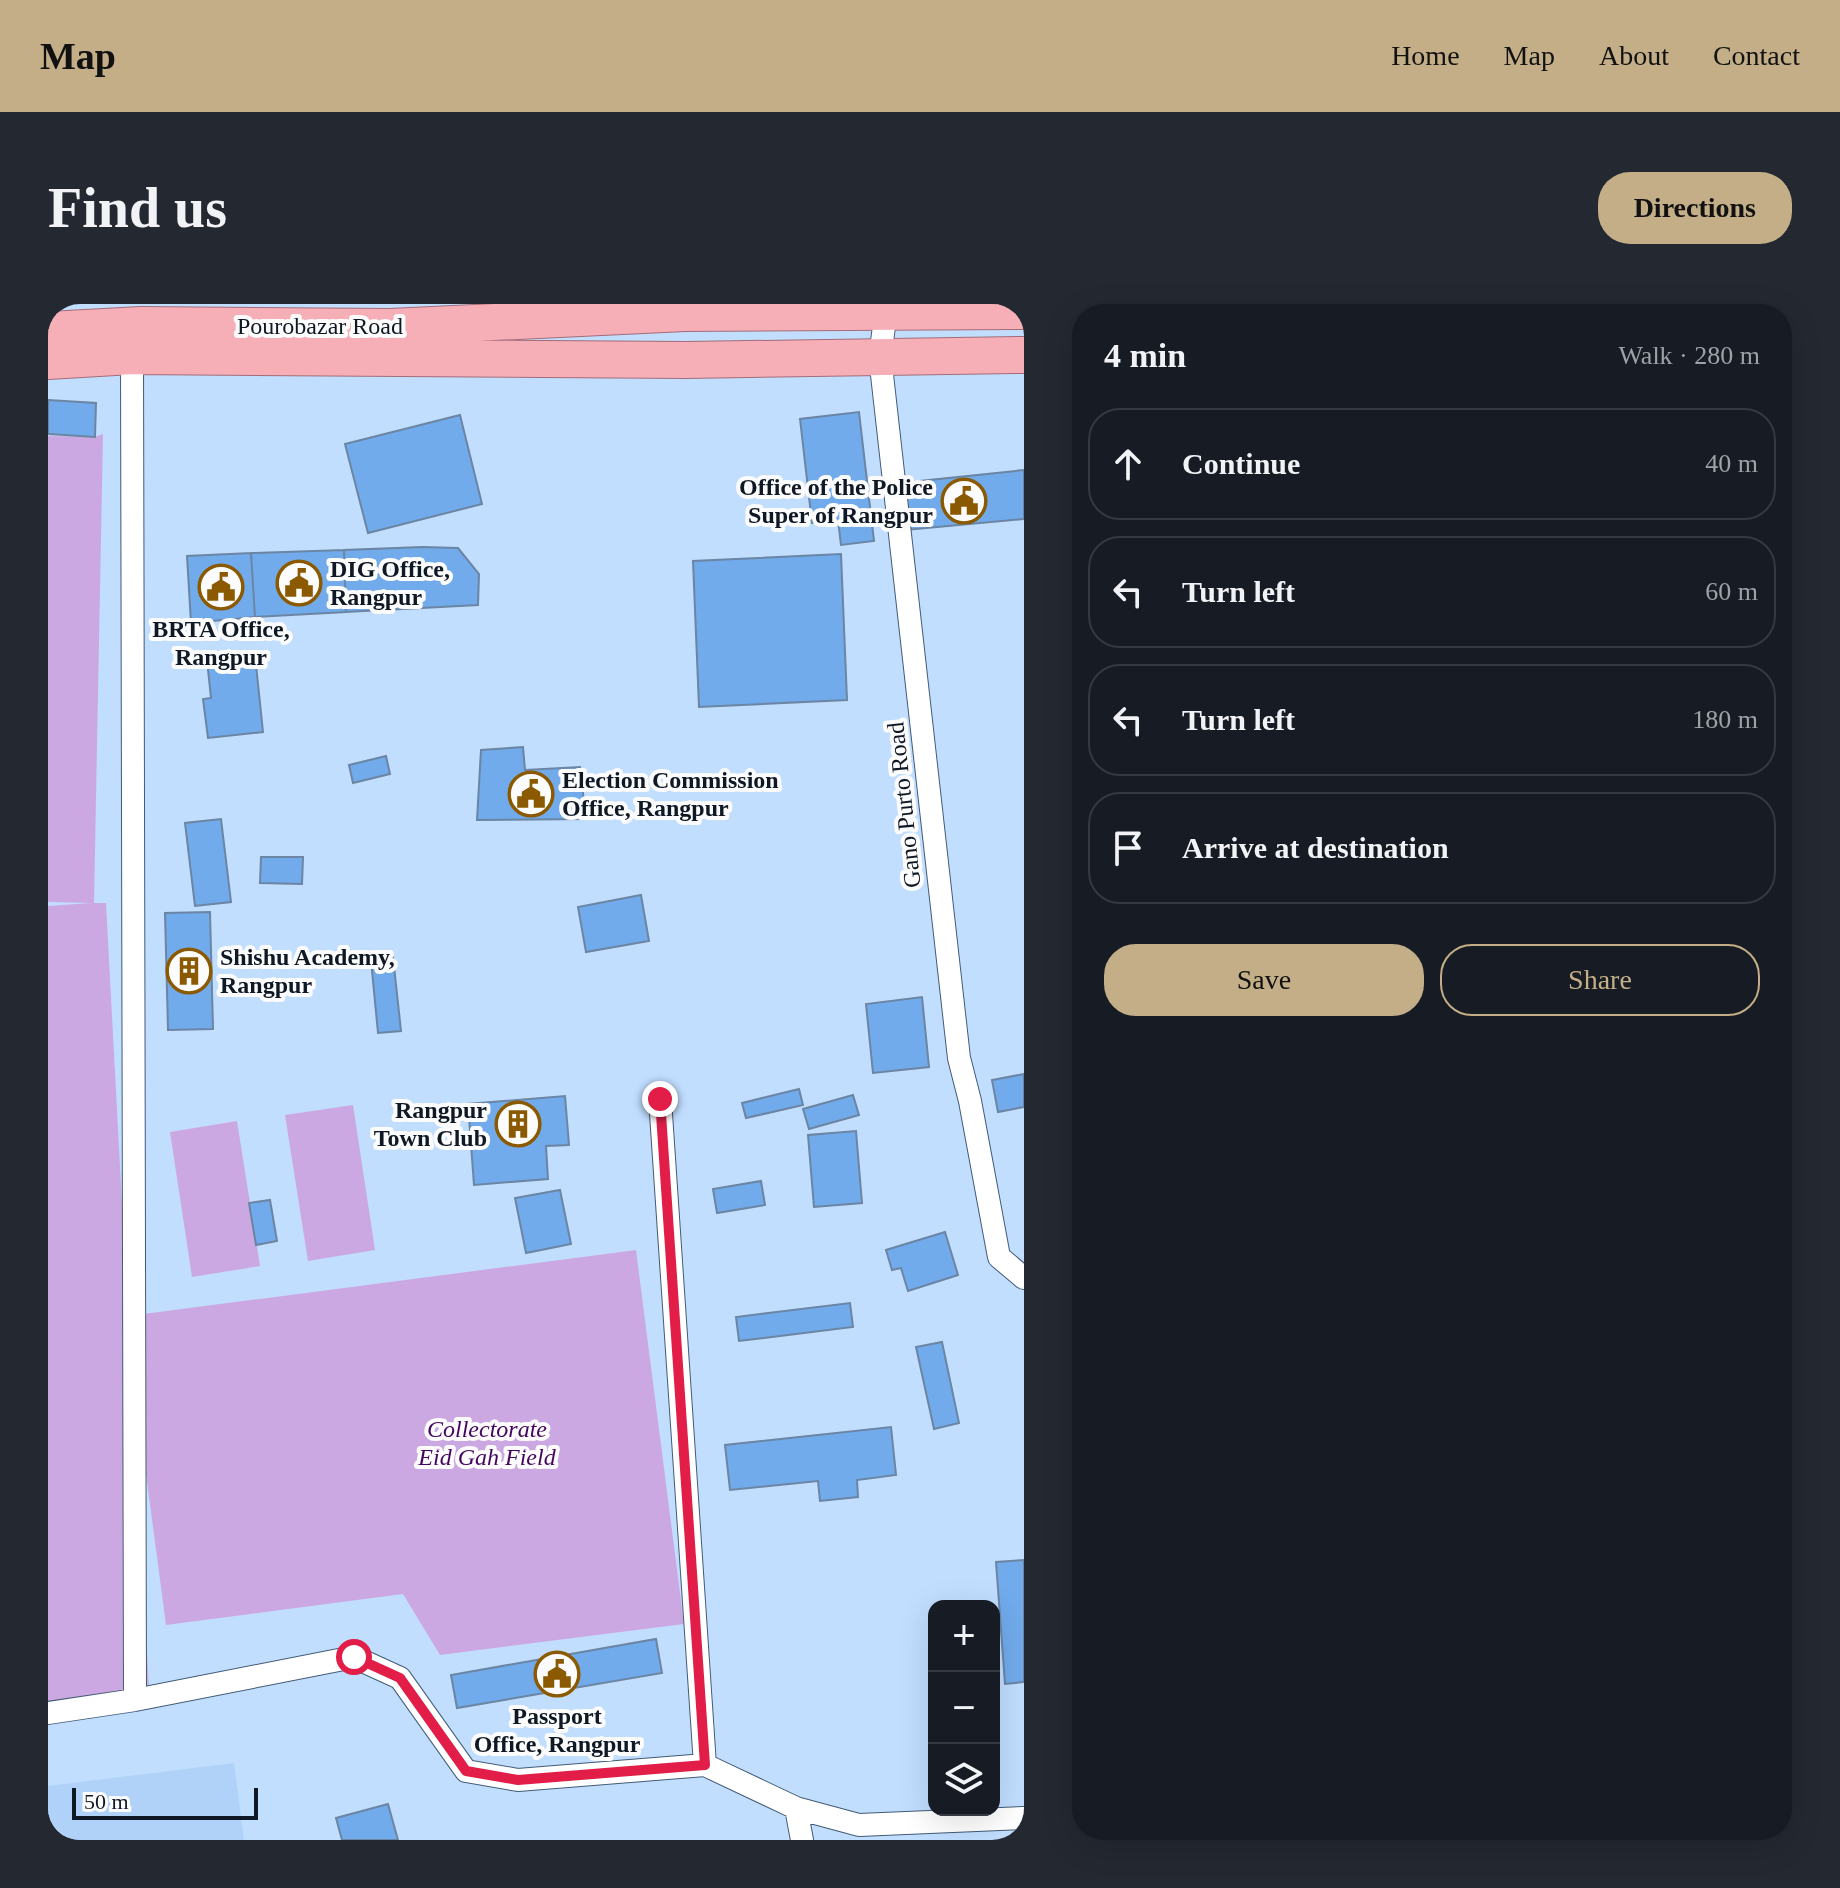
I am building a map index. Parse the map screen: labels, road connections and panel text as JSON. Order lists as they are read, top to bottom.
{
  "streets": {
    "highway": ["Pourobazar Road"],
    "street": ["Gano Purto Road"]
  },
  "crossings": [
    ["Pourobazar Road", "Gano Purto Road"]
  ],
  "parks": ["Collectorate Eid Gah Field"],
  "places": {
    "public building": [
      "Office of the Police Super of Rangpur",
      "DIG Office, Rangpur",
      "BRTA Office, Rangpur",
      "Election Commission Office, Rangpur",
      "Passport Office, Rangpur"
    ],
    "building": ["Shishu Academy, Rangpur", "Rangpur Town Club"]
  },
  "scale_bar": "50 m",
  "page": {
    "header": "Map",
    "nav": [
      "Home",
      "Map",
      "About",
      "Contact"
    ],
    "buttons": [
      "Directions",
      ["Save", "Share"]
    ],
    "title": "Find us",
    "heading": ["4 min", "Walk · 280 m"],
    "list": [
      ["Continue", "40 m"],
      ["Turn left", "60 m"],
      ["Turn left", "180 m"],
      "Arrive at destination"
    ],
    "map_buttons": ["+", "−"],
    "scale": "50 m"
  }
}
